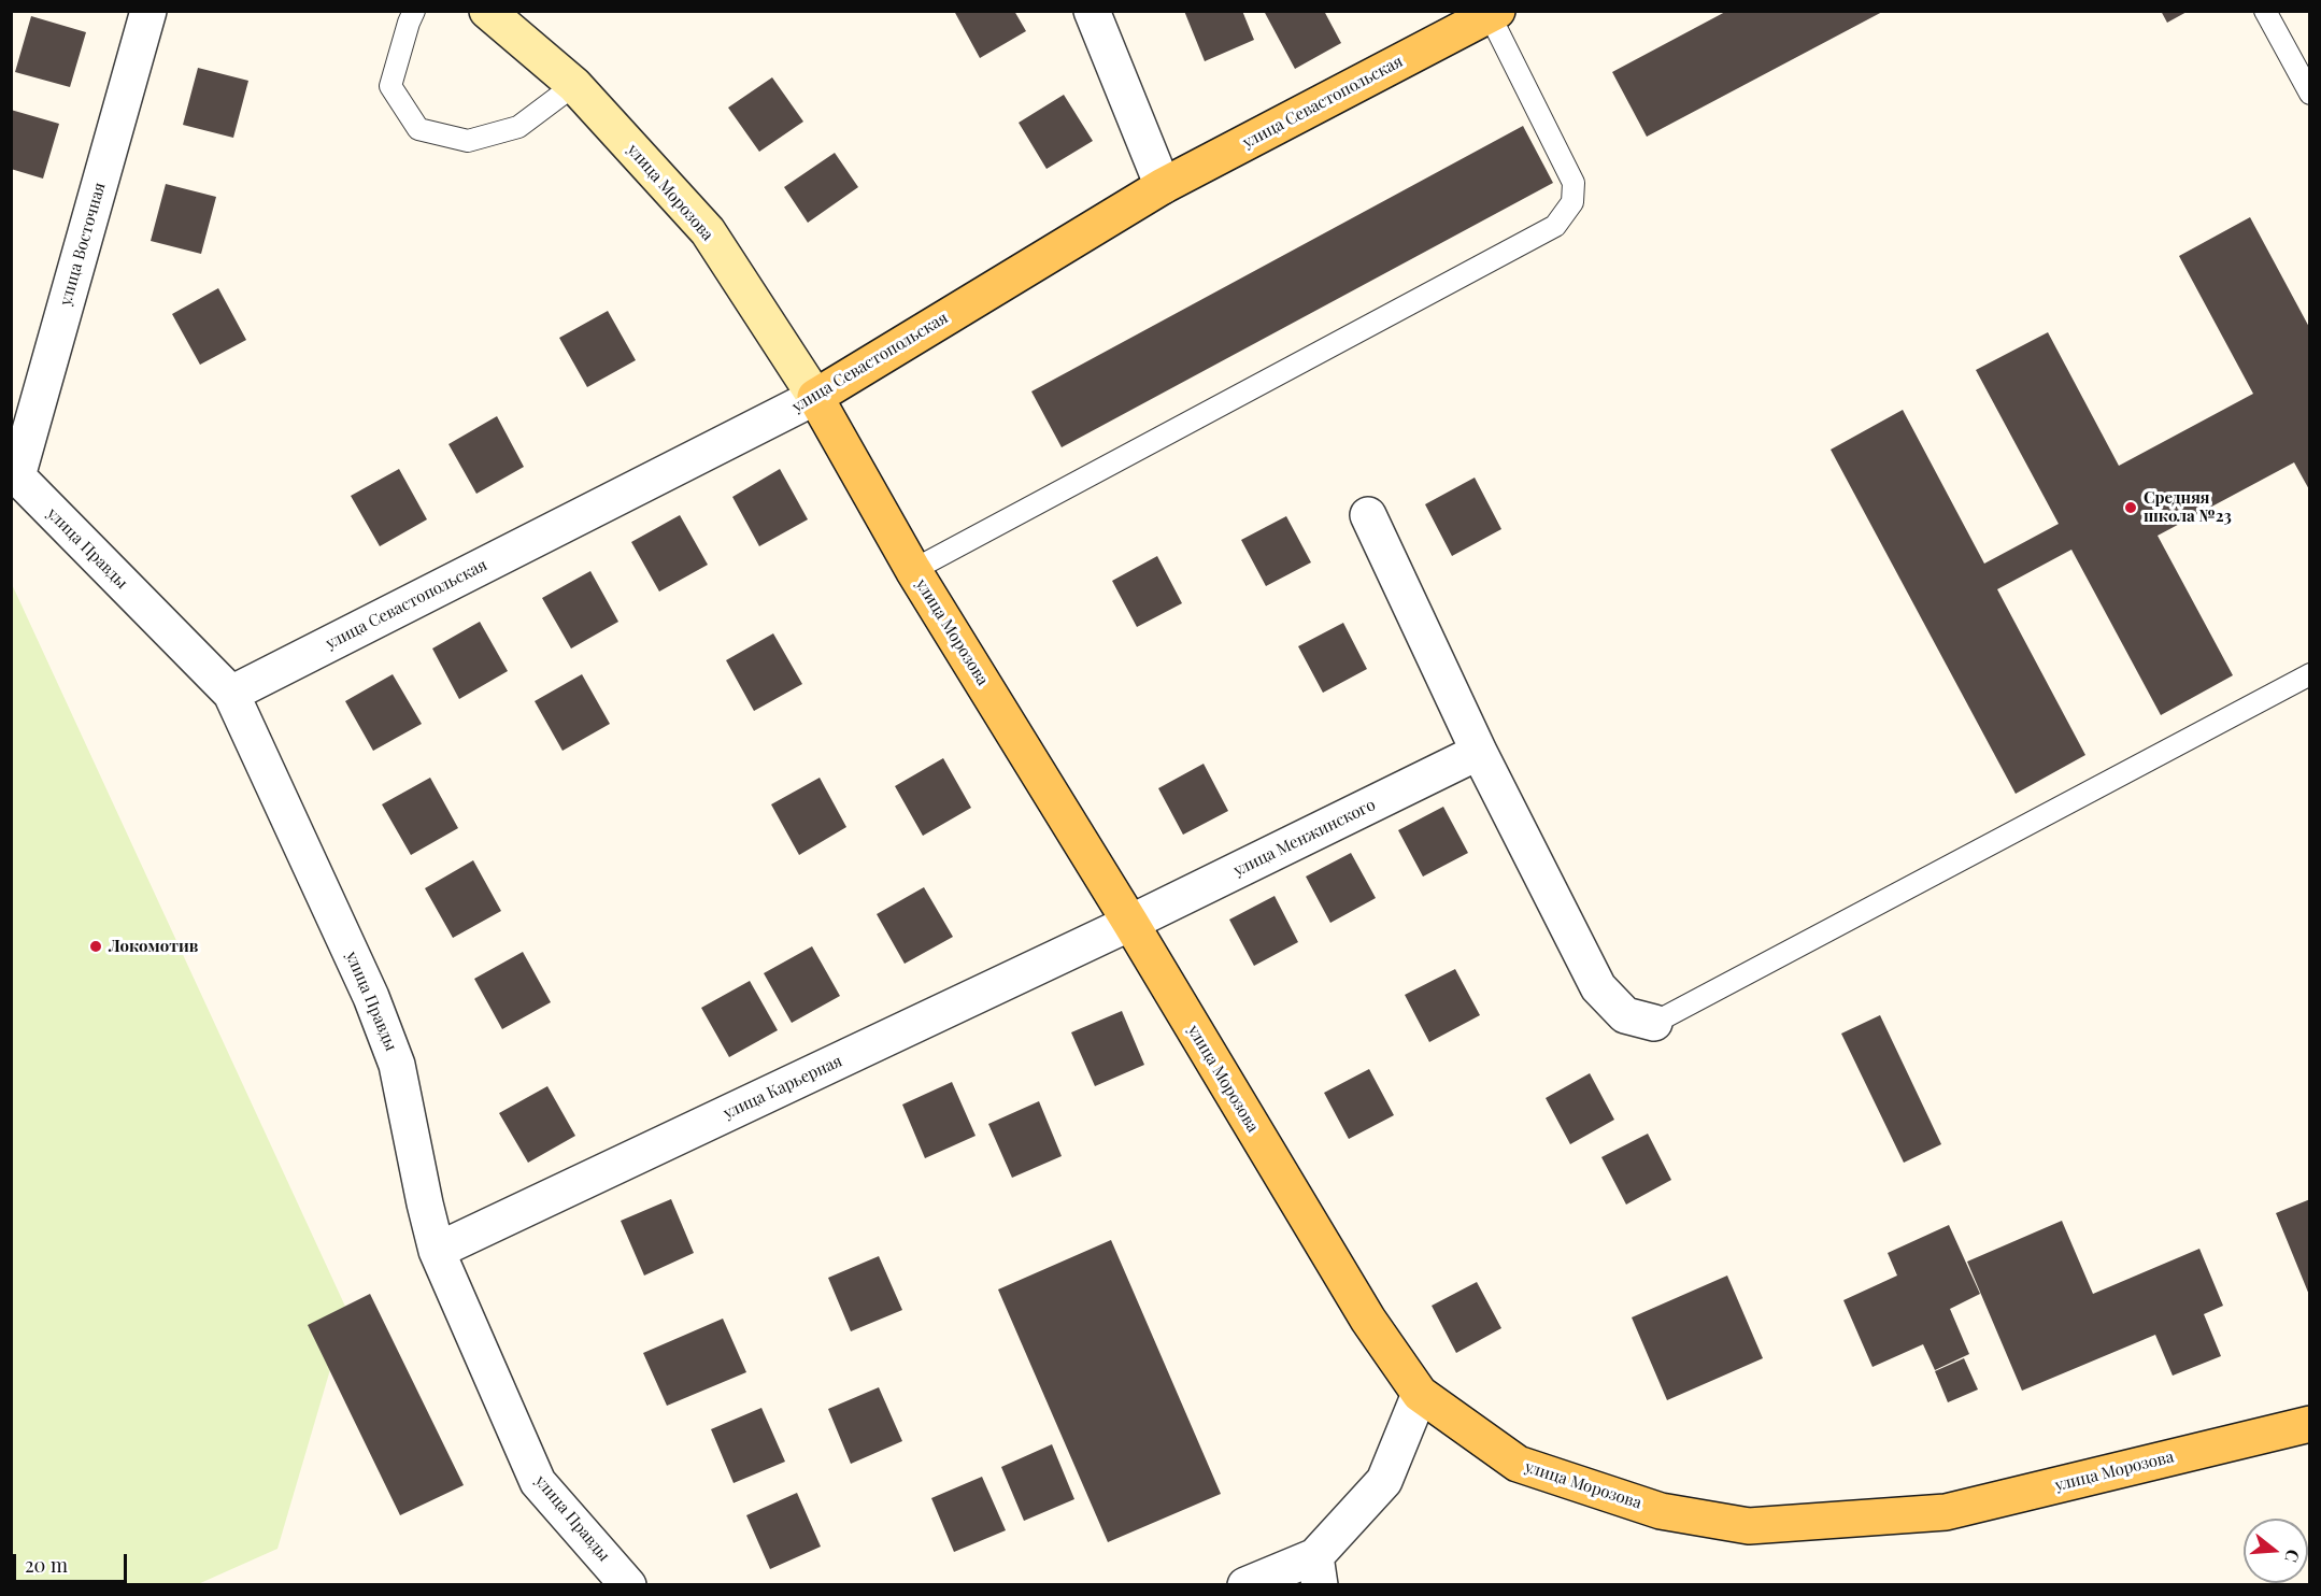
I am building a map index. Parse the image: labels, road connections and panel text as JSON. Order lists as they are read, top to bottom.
{
  "streets": {
    "main road": ["улица Севастопольская", "улица Морозова"],
    "street": [
      "улица Восточная",
      "улица Правды",
      "улица Менжинского",
      "улица Карьерная"
    ]
  },
  "crossings": [
    ["улица Севастопольская", "улица Морозова"],
    ["улица Севастопольская", "улица Правды"],
    ["улица Морозова", "улица Менжинского"],
    ["улица Морозова", "улица Карьерная"],
    ["улица Восточная", "улица Правды"],
    ["улица Правды", "улица Карьерная"],
    ["улица Менжинского", "улица Карьерная"]
  ],
  "places": ["Средняя школа №23", "Локомотив"],
  "scale_bar": "20 m",
  "north": "right"
}
